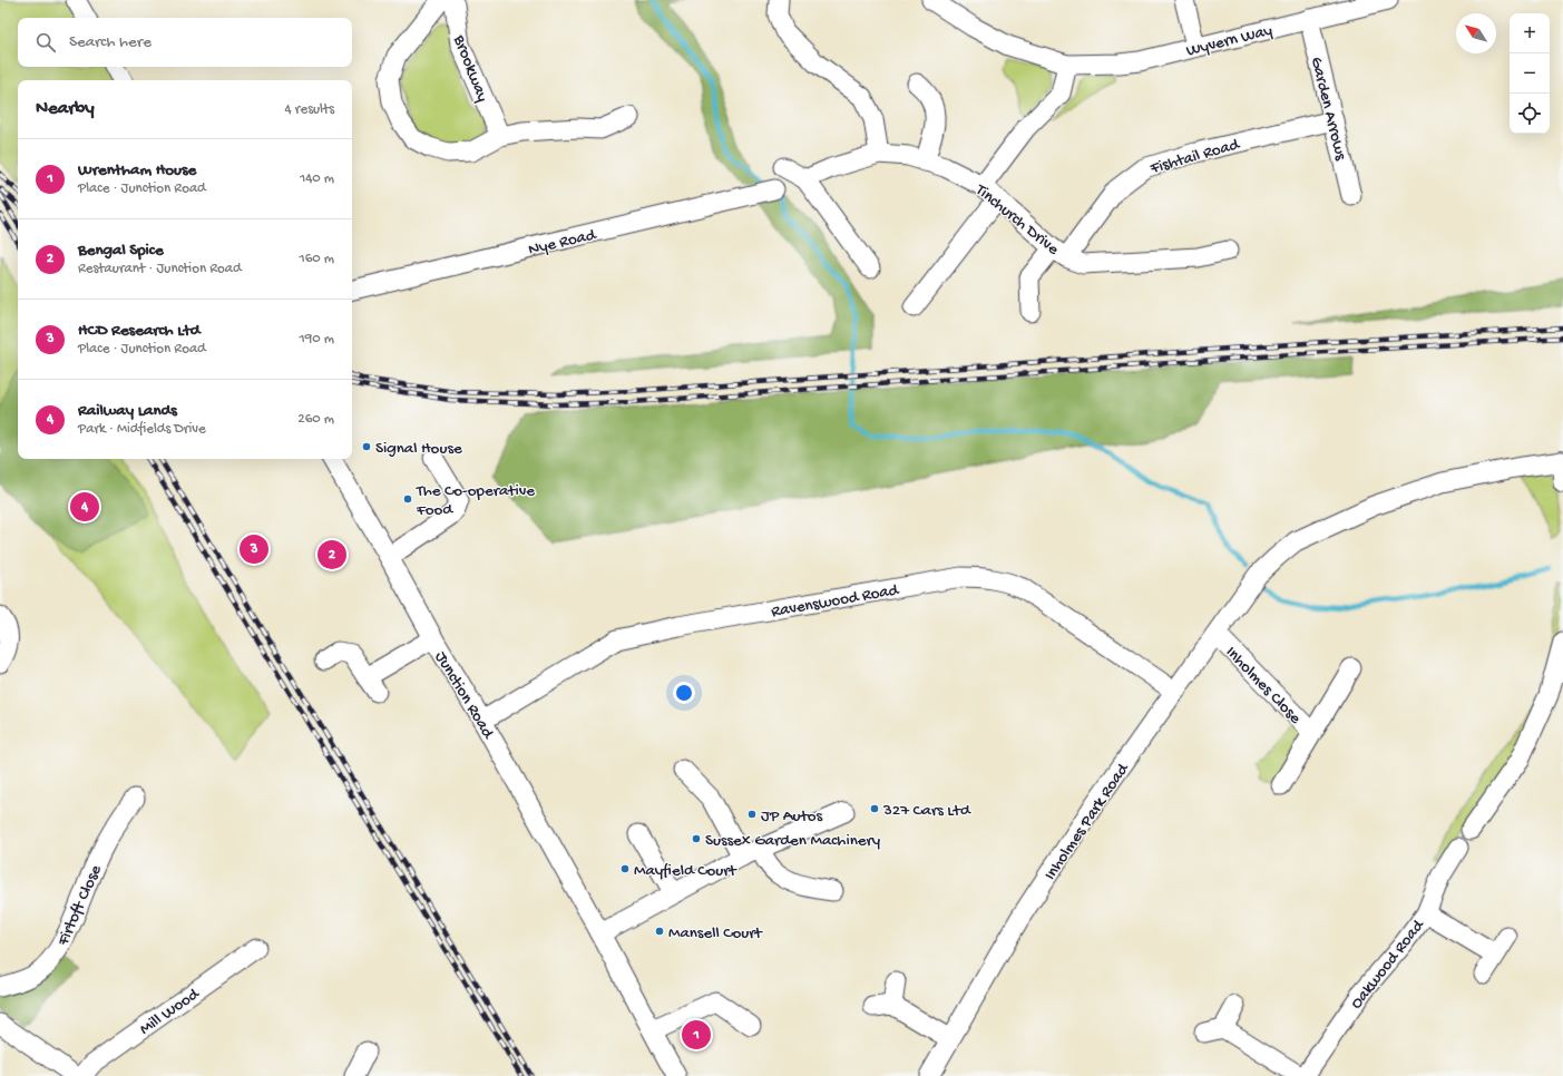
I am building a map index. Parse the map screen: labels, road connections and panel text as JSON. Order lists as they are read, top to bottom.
{
  "streets": {
    "street": [
      "Wyvern Way",
      "Brookway",
      "Garden Arrows",
      "Fishtail Road",
      "Tinchurch Drive",
      "Nye Road",
      "Ravenswood Road",
      "Inholmes Close",
      "Junction Road",
      "Inholmes Park Road",
      "Firtoft Close",
      "Oakwood Road",
      "Mill Wood"
    ]
  },
  "crossings": [
    ["Wyvern Way", "Garden Arrows"],
    ["Garden Arrows", "Fishtail Road"],
    ["Fishtail Road", "Tinchurch Drive"],
    ["Ravenswood Road", "Junction Road"],
    ["Ravenswood Road", "Inholmes Park Road"],
    ["Inholmes Close", "Inholmes Park Road"]
  ],
  "places": [
    "Signal House",
    "The Co-operative Food",
    "327 Cars Ltd",
    "JP Autos",
    "Sussex Garden Machinery",
    "Mayfield Court",
    "Mansell Court"
  ],
  "north": "top left",
  "page": {
    "map_buttons": ["+", "−"],
    "search": "Search here",
    "heading": ["Nearby", "4 results"],
    "list": [
      {
        "mark": "1",
        "name": "Wrentham House",
        "note": "Place · Junction Road",
        "value": "140 m"
      },
      {
        "mark": "2",
        "name": "Bengal Spice",
        "note": "Restaurant · Junction Road",
        "value": "160 m"
      },
      {
        "mark": "3",
        "name": "HCD Research Ltd",
        "note": "Place · Junction Road",
        "value": "190 m"
      },
      {
        "mark": "4",
        "name": "Railway Lands",
        "note": "Park · Midfields Drive",
        "value": "260 m"
      }
    ],
    "pins": [
      "4",
      "3",
      "2",
      "1"
    ]
  }
}
